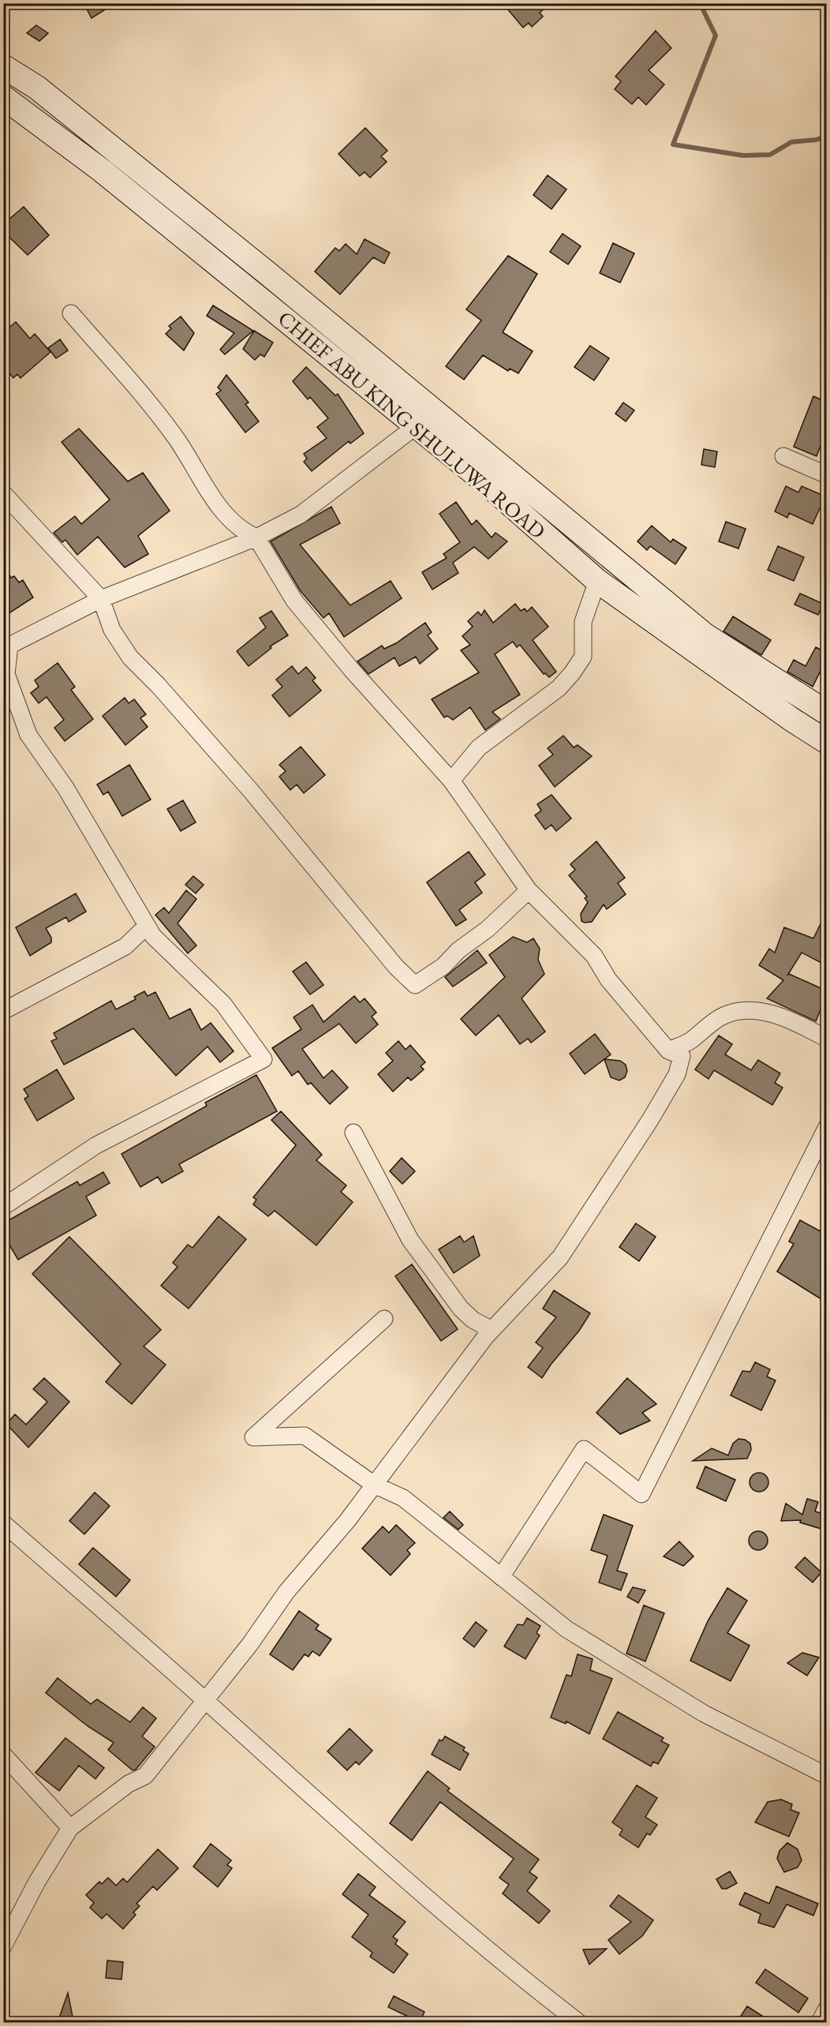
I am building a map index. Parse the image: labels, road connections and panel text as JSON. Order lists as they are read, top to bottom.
{
  "streets": {
    "street": ["CHIEF ABU KING SHULUWA ROAD"]
  }
}
